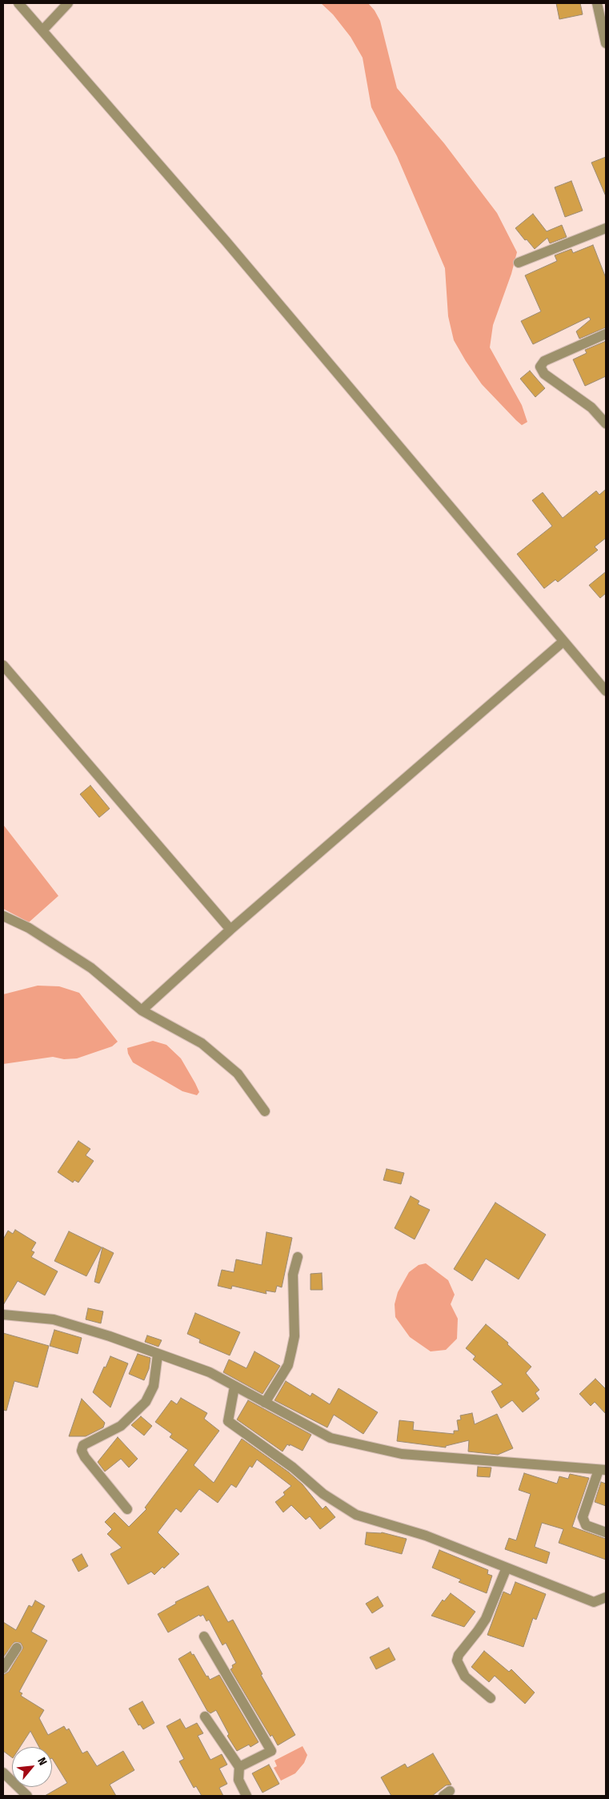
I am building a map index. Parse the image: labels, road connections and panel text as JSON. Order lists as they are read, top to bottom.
{
  "north": "top right"
}
